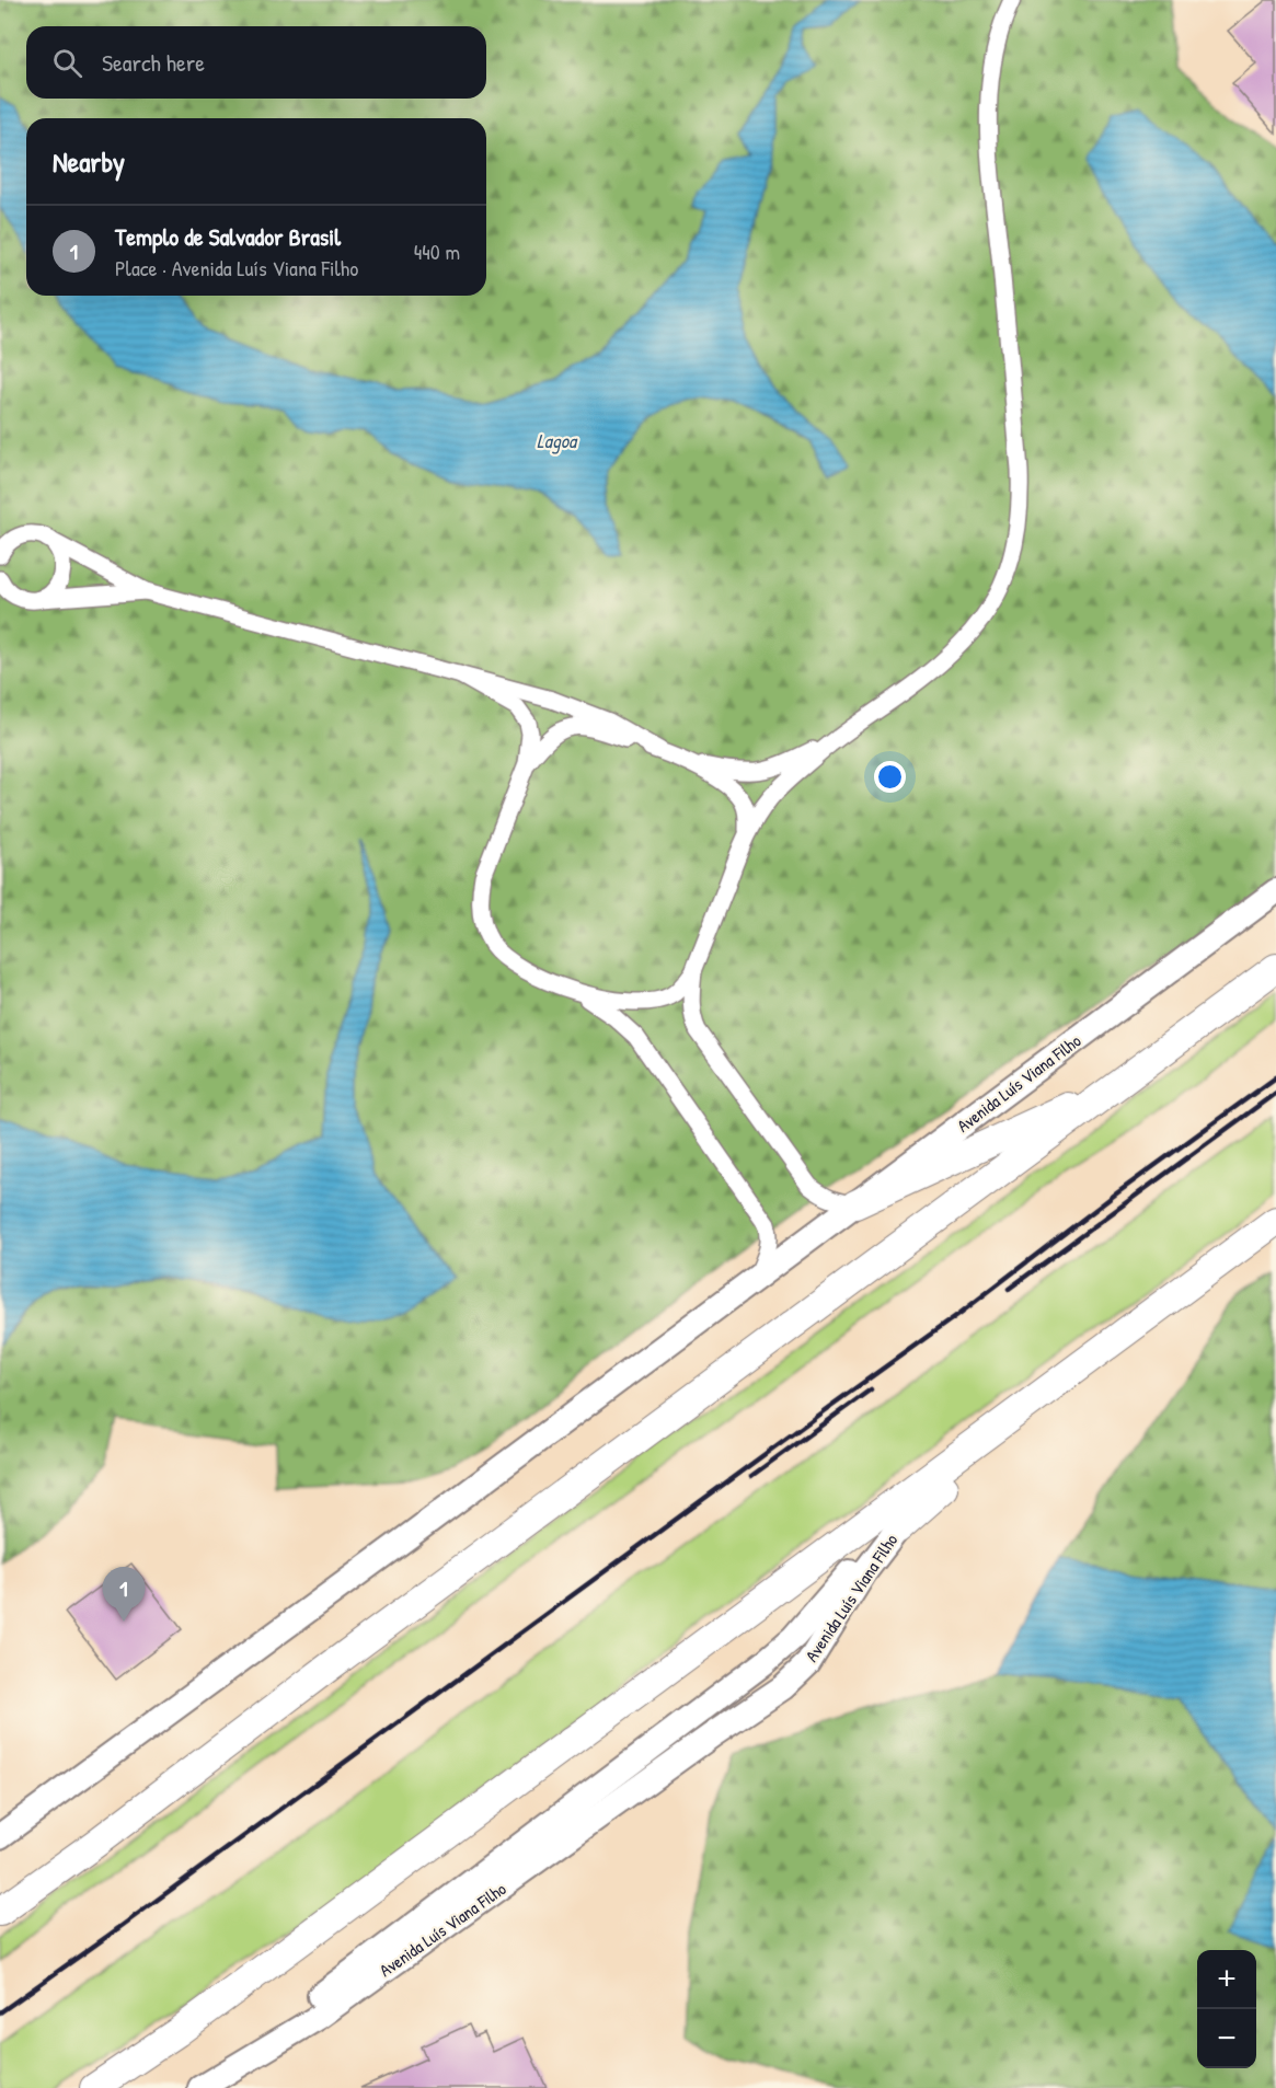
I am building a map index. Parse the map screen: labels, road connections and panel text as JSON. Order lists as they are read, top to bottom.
{
  "streets": {
    "highway": ["Avenida Luís Viana Filho"]
  },
  "water": ["Lagoa"],
  "page": {
    "search": "Search here",
    "heading": "Nearby",
    "list": [
      {
        "mark": "1",
        "name": "Templo de Salvador Brasil",
        "note": "Place · Avenida Luís Viana Filho",
        "value": "440 m"
      }
    ],
    "pins": "1",
    "map_buttons": ["+", "−"]
  }
}
